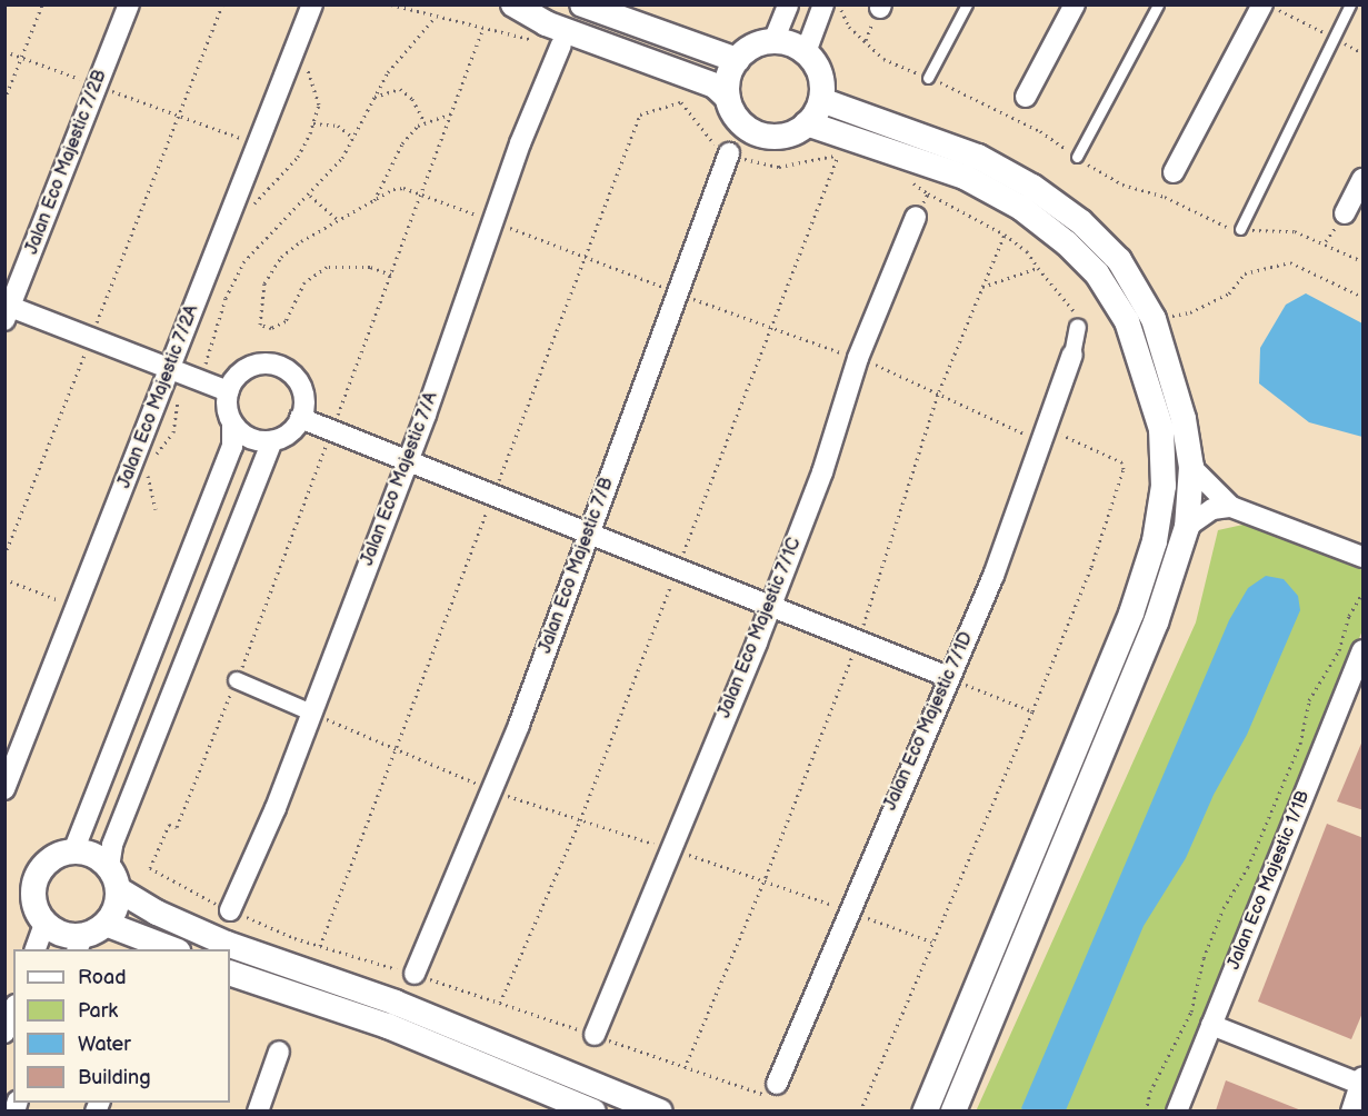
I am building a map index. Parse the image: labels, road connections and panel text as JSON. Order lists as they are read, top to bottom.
{
  "streets": {
    "street": [
      "Jalan Eco Majestic 7/2B",
      "Jalan Eco Majestic 7/2A",
      "Jalan Eco Majestic 7/A",
      "Jalan Eco Majestic 7/B",
      "Jalan Eco Majestic 7/1C",
      "Jalan Eco Majestic 7/1D",
      "Jalan Eco Majestic 1/1B"
    ]
  },
  "legend": [
    "Road",
    "Park",
    "Water",
    "Building"
  ]
}
